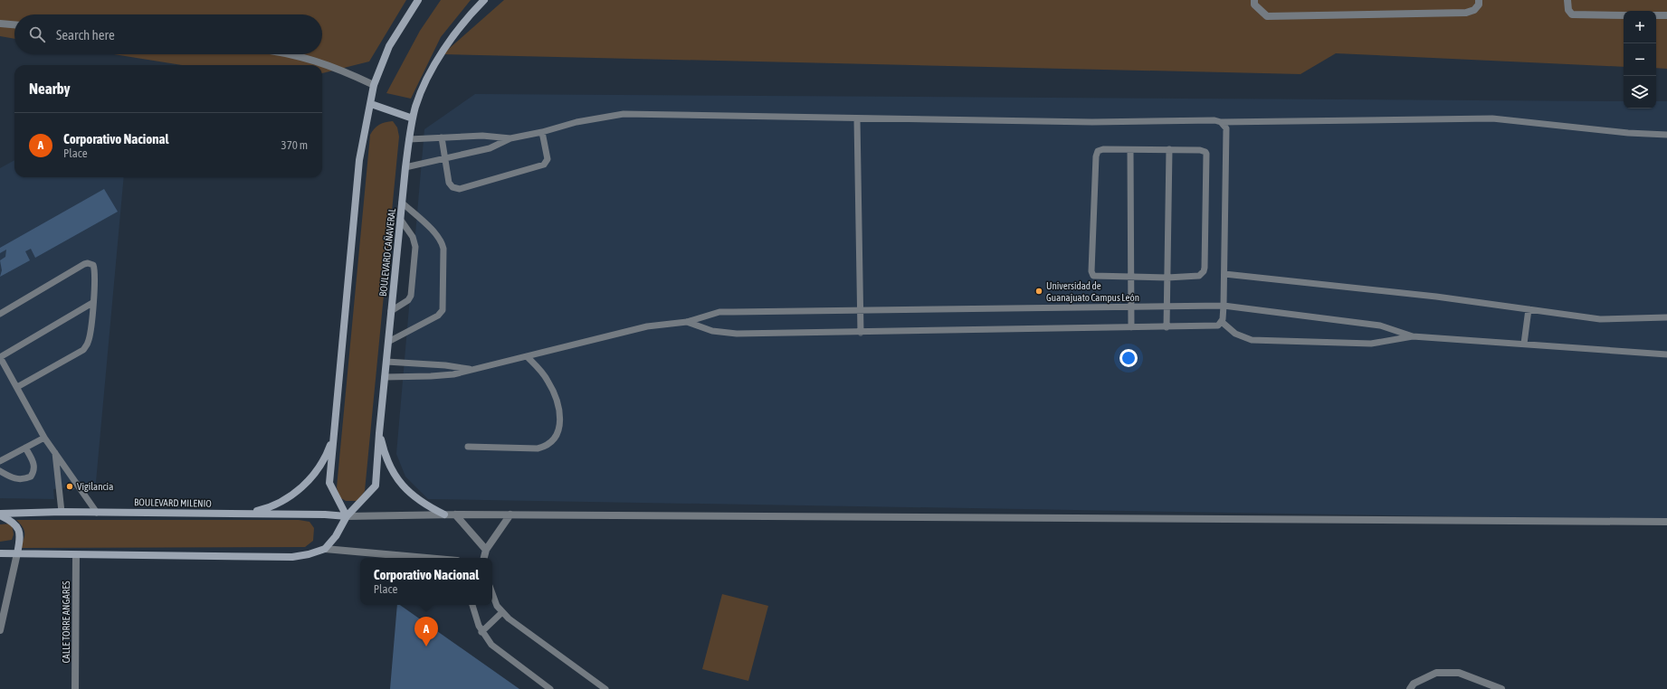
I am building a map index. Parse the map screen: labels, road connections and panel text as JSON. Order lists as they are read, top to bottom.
{
  "streets": {
    "street": ["BOULEVARD CAÑAVERAL", "BOULEVARD MILENIO", "CALLE TORRE ANGARES"]
  },
  "crossings": [
    ["BOULEVARD CAÑAVERAL", "BOULEVARD MILENIO"]
  ],
  "places": ["Universidad de Guanajuato Campus León", "Vigilancia"],
  "page": {
    "map_buttons": ["+", "−"],
    "search": "Search here",
    "heading": "Nearby",
    "list": [
      {
        "mark": "A",
        "name": "Corporativo Nacional",
        "note": "Place",
        "value": "370 m"
      }
    ],
    "popup": ["Corporativo Nacional", "Place"],
    "pins": "A"
  }
}
